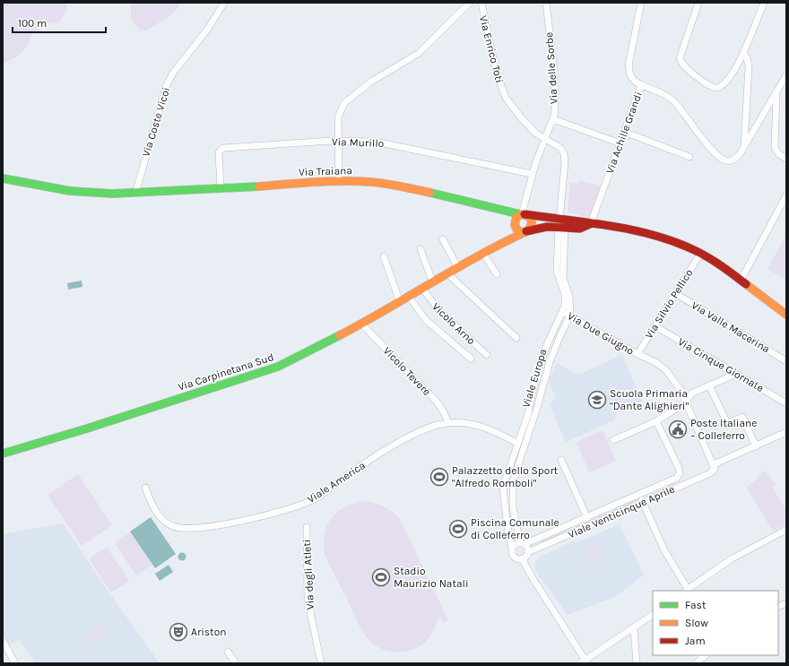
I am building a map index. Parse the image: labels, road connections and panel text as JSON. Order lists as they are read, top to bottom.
{
  "streets": {
    "main road": ["Via Traiana", "Via Carpinetana Sud"],
    "street": [
      "Via Enrico Toti",
      "Via delle Sorbe",
      "Via Coste Vicoi",
      "Via Achille Grandi",
      "Via Murillo",
      "Via Silvio Pellico",
      "Vicolo Arno",
      "Via Valle Macerina",
      "Via Due Giugno",
      "Via Cinque Giornate",
      "Vicolo Tevere",
      "Viale Europa",
      "Viale America",
      "Viale Venticinque Aprile",
      "Via degli Atleti"
    ]
  },
  "crossings": [
    ["Via Enrico Toti", "Via delle Sorbe"],
    ["Via Enrico Toti", "Via Traiana"],
    ["Via Enrico Toti", "Via Carpinetana Sud"],
    ["Via Enrico Toti", "Viale Europa"],
    ["Via delle Sorbe", "Via Murillo"],
    ["Via delle Sorbe", "Via Traiana"],
    ["Via delle Sorbe", "Via Carpinetana Sud"],
    ["Via Coste Vicoi", "Via Traiana"],
    ["Via Murillo", "Via Traiana"],
    ["Via Traiana", "Via Carpinetana Sud"],
    ["Via Traiana", "Viale Europa"],
    ["Via Silvio Pellico", "Via Valle Macerina"],
    ["Via Silvio Pellico", "Via Due Giugno"],
    ["Via Silvio Pellico", "Via Cinque Giornate"],
    ["Vicolo Arno", "Via Carpinetana Sud"],
    ["Via Due Giugno", "Viale Europa"],
    ["Via Due Giugno", "Viale Venticinque Aprile"],
    ["Vicolo Tevere", "Via Carpinetana Sud"],
    ["Vicolo Tevere", "Viale America"],
    ["Via Carpinetana Sud", "Viale Europa"],
    ["Viale Europa", "Viale America"],
    ["Viale Europa", "Viale Venticinque Aprile"]
  ],
  "places": {
    "school or university": ["Scuola Primaria \"Dante Alighieri\""],
    "public building": ["Poste Italiane – Colleferro"],
    "sports": ["Palazzetto dello Sport \"Alfredo Romboli\"", "Piscina Comunale di Colleferro", "Stadio Maurizio Natali"],
    "theatre": ["Ariston"]
  },
  "legend": ["Fast", "Slow", "Jam"],
  "scale_bar": "100 m"
}
